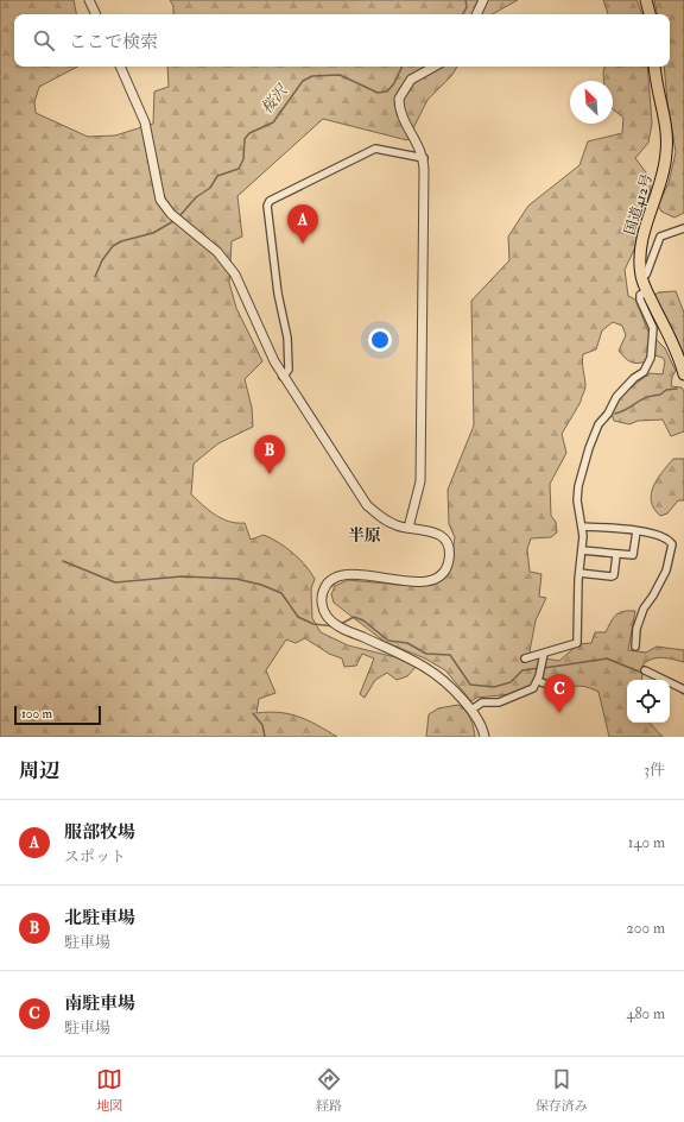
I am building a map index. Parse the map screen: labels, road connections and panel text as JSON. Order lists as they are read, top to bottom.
{
  "streets": {
    "highway": ["国道412号"]
  },
  "districts": ["半原"],
  "water": ["桜沢"],
  "scale_bar": "100 m",
  "north": "top left",
  "page": {
    "search": "ここで検索",
    "pins": ["A", "B", "C"],
    "scale": "100 m",
    "heading": ["周辺", "3件"],
    "list": [
      {
        "mark": "A",
        "name": "服部牧場",
        "note": "スポット",
        "value": "140 m"
      },
      {
        "mark": "B",
        "name": "北駐車場",
        "note": "駐車場",
        "value": "200 m"
      },
      {
        "mark": "C",
        "name": "南駐車場",
        "note": "駐車場",
        "value": "480 m"
      }
    ],
    "nav": ["地図", "経路", "保存済み"]
  }
}
